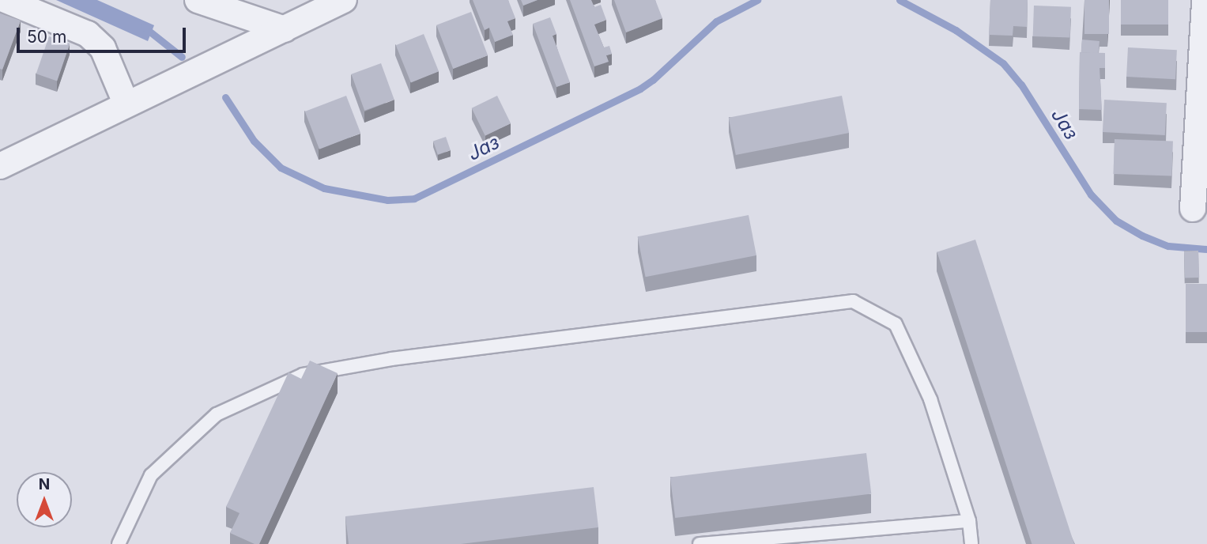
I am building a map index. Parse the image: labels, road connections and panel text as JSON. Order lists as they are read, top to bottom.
{
  "water": ["Јаз"],
  "scale_bar": "50 m",
  "north": "top"
}
